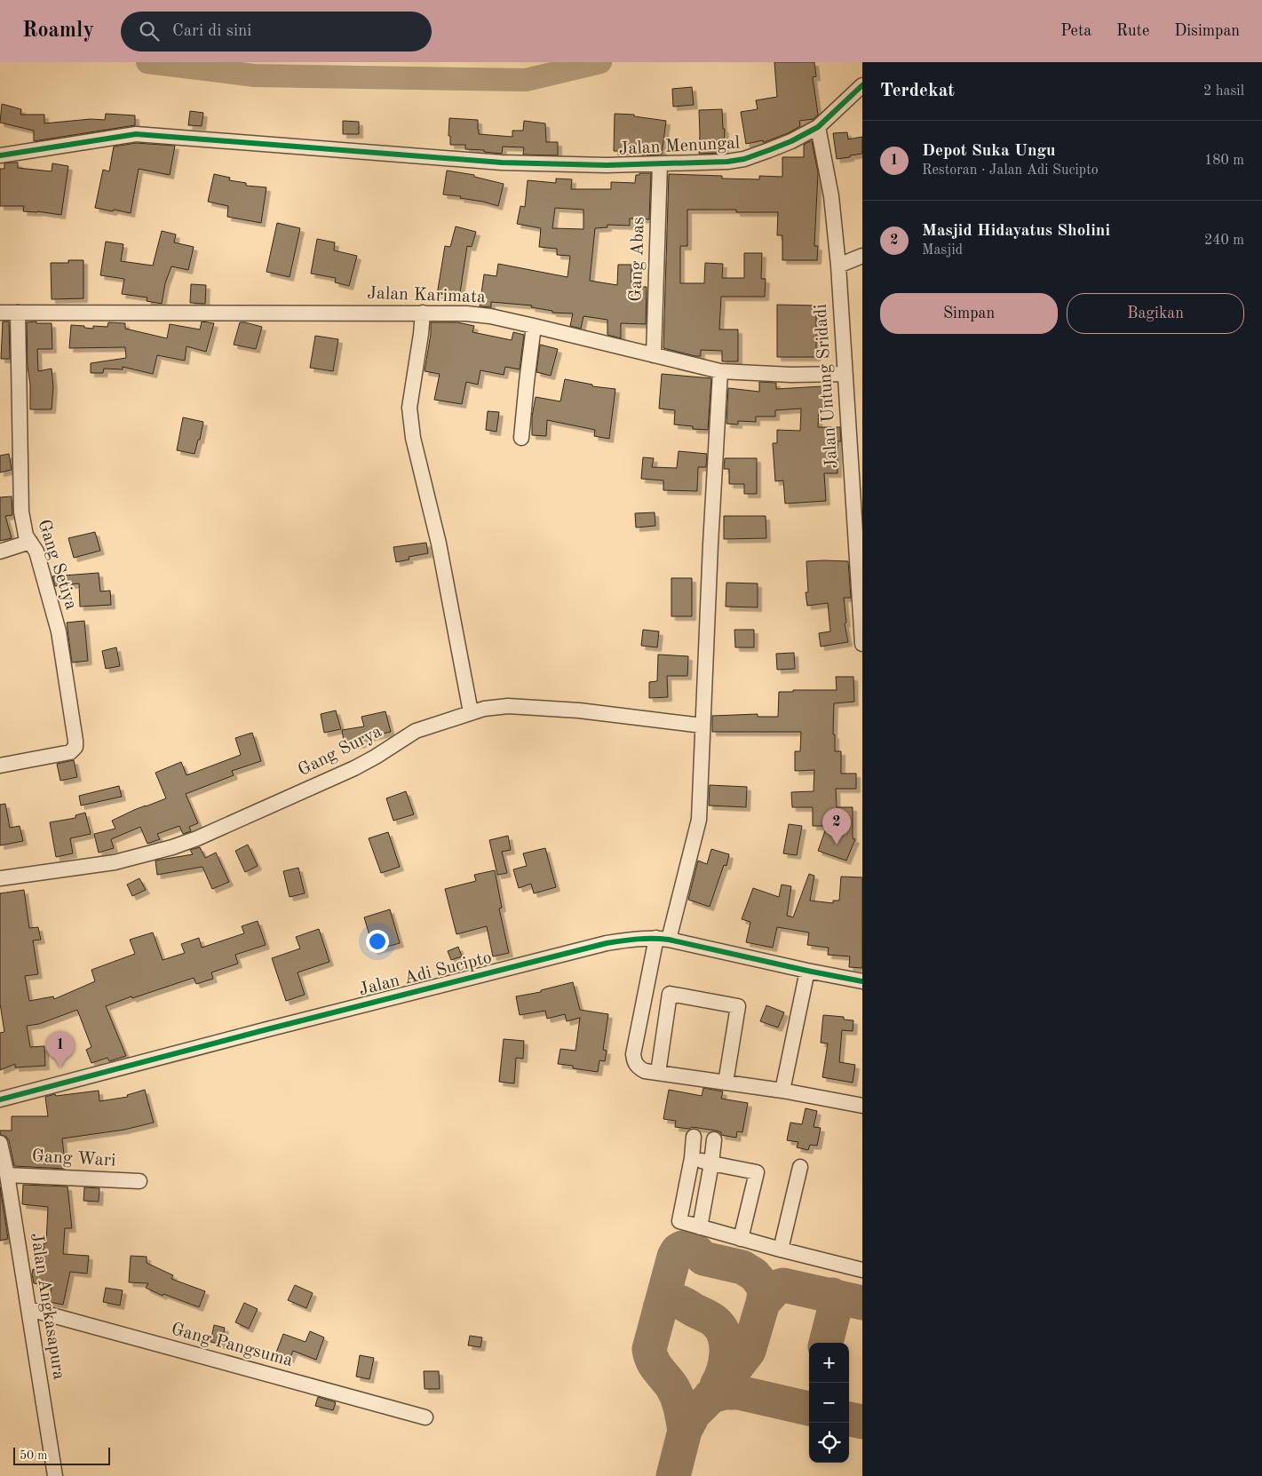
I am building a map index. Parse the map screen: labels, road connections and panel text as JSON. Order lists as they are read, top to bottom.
{
  "streets": {
    "street": [
      "Jalan Menungal",
      "Gang Abas",
      "Jalan Karimata",
      "Jalan Untung Sridadi",
      "Gang Setiya",
      "Gang Surya",
      "Jalan Adi Sucipto",
      "Gang Wari",
      "Jalan Angkasapura",
      "Gang Pangsuma"
    ]
  },
  "crossings": [
    ["Jalan Menungal", "Gang Abas"],
    ["Jalan Menungal", "Jalan Untung Sridadi"],
    ["Gang Abas", "Jalan Karimata"],
    ["Jalan Karimata", "Jalan Untung Sridadi"],
    ["Jalan Karimata", "Gang Setiya"],
    ["Gang Wari", "Jalan Angkasapura"],
    ["Jalan Angkasapura", "Gang Pangsuma"]
  ],
  "scale_bar": "50 m",
  "page": {
    "header": "Roamly",
    "search": "Cari di sini",
    "nav": ["Peta", "Rute", "Disimpan"],
    "heading": ["Terdekat", "2 hasil"],
    "list": [
      {
        "mark": "1",
        "name": "Depot Suka Ungu",
        "note": "Restoran · Jalan Adi Sucipto",
        "value": "180 m"
      },
      {
        "mark": "2",
        "name": "Masjid Hidayatus Sholini",
        "note": "Masjid",
        "value": "240 m"
      }
    ],
    "buttons": ["Simpan", "Bagikan"],
    "pins": ["2", "1"],
    "map_buttons": ["+", "−"],
    "scale": "50 m"
  }
}
